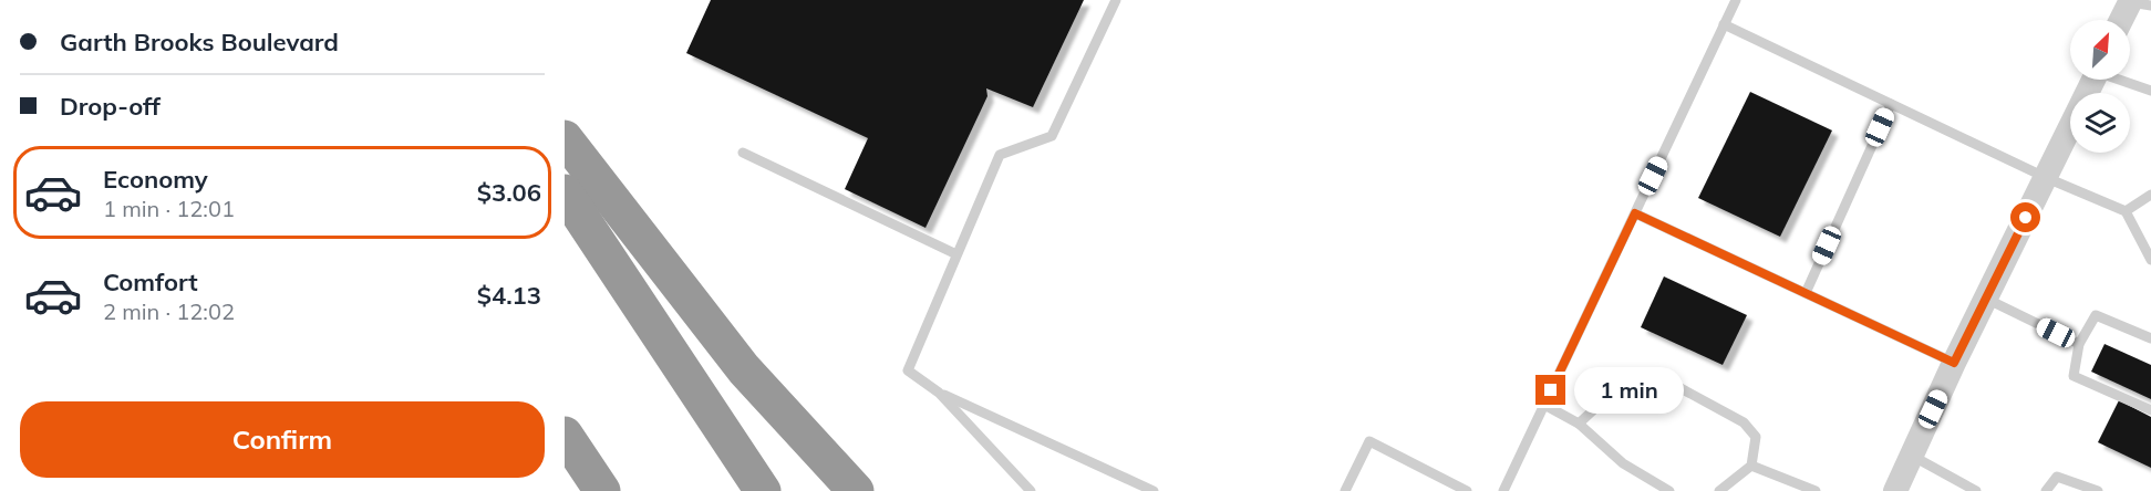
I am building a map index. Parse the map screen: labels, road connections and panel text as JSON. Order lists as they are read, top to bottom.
{
  "north": "top right",
  "page": {
    "banner": ["Garth Brooks Boulevard", "Drop-off"],
    "list": [
      {
        "name": "Economy",
        "note": "1 min · 12:01",
        "value": "$3.06"
      },
      {
        "name": "Comfort",
        "note": "2 min · 12:02",
        "value": "$4.13"
      }
    ],
    "bubble": "1 min",
    "buttons": "Confirm"
  }
}
